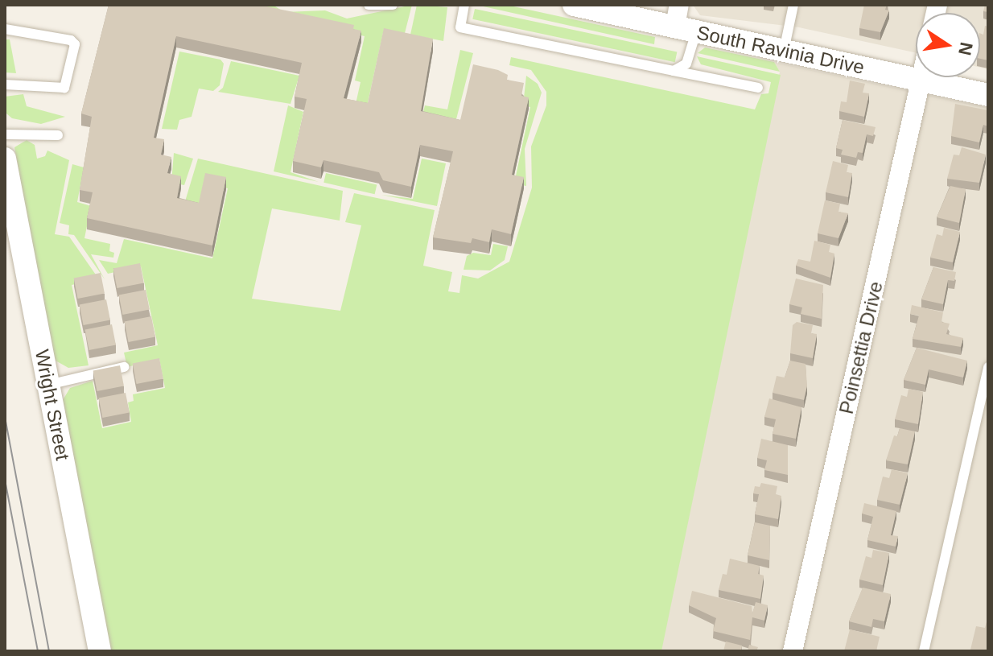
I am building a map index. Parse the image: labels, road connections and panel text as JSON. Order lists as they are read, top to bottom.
{
  "streets": {
    "street": ["South Ravinia Drive", "Poinsettia Drive", "Wright Street"]
  },
  "crossings": [
    ["South Ravinia Drive", "Poinsettia Drive"]
  ],
  "north": "right"
}
